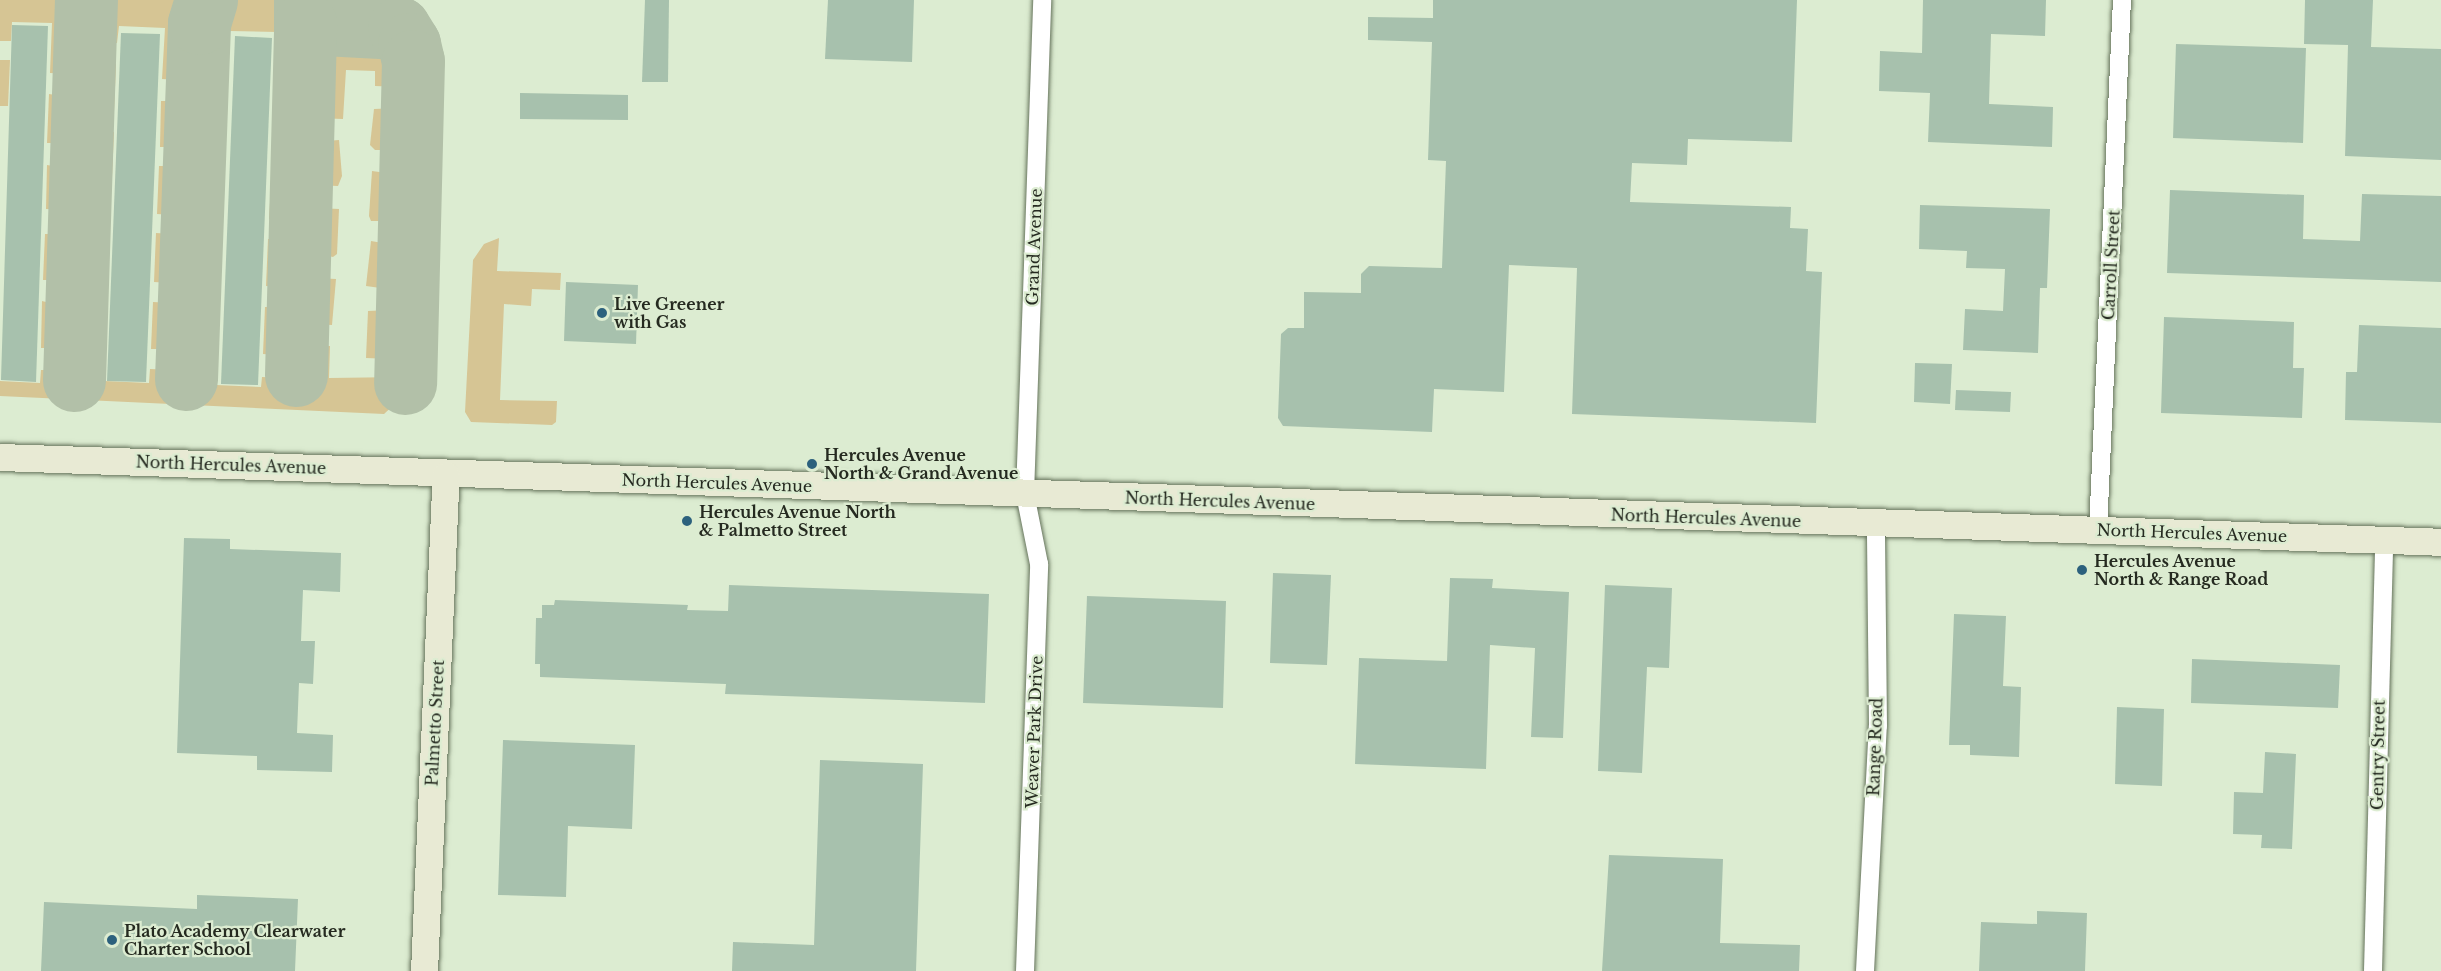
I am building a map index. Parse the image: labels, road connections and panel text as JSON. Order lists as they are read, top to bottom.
{
  "streets": {
    "street": [
      "Grand Avenue",
      "Carroll Street",
      "North Hercules Avenue",
      "Palmetto Street",
      "Weaver Park Drive",
      "Range Road",
      "Gentry Street"
    ]
  },
  "crossings": [
    ["Grand Avenue", "North Hercules Avenue"],
    ["Grand Avenue", "Weaver Park Drive"],
    ["Carroll Street", "North Hercules Avenue"],
    ["North Hercules Avenue", "Palmetto Street"],
    ["North Hercules Avenue", "Weaver Park Drive"],
    ["North Hercules Avenue", "Range Road"],
    ["North Hercules Avenue", "Gentry Street"]
  ],
  "places": [
    "Live Greener with Gas",
    "Hercules Avenue North & Grand Avenue",
    "Hercules Avenue North & Palmetto Street",
    "Hercules Avenue North & Range Road",
    "Plato Academy Clearwater Charter School"
  ]
}
